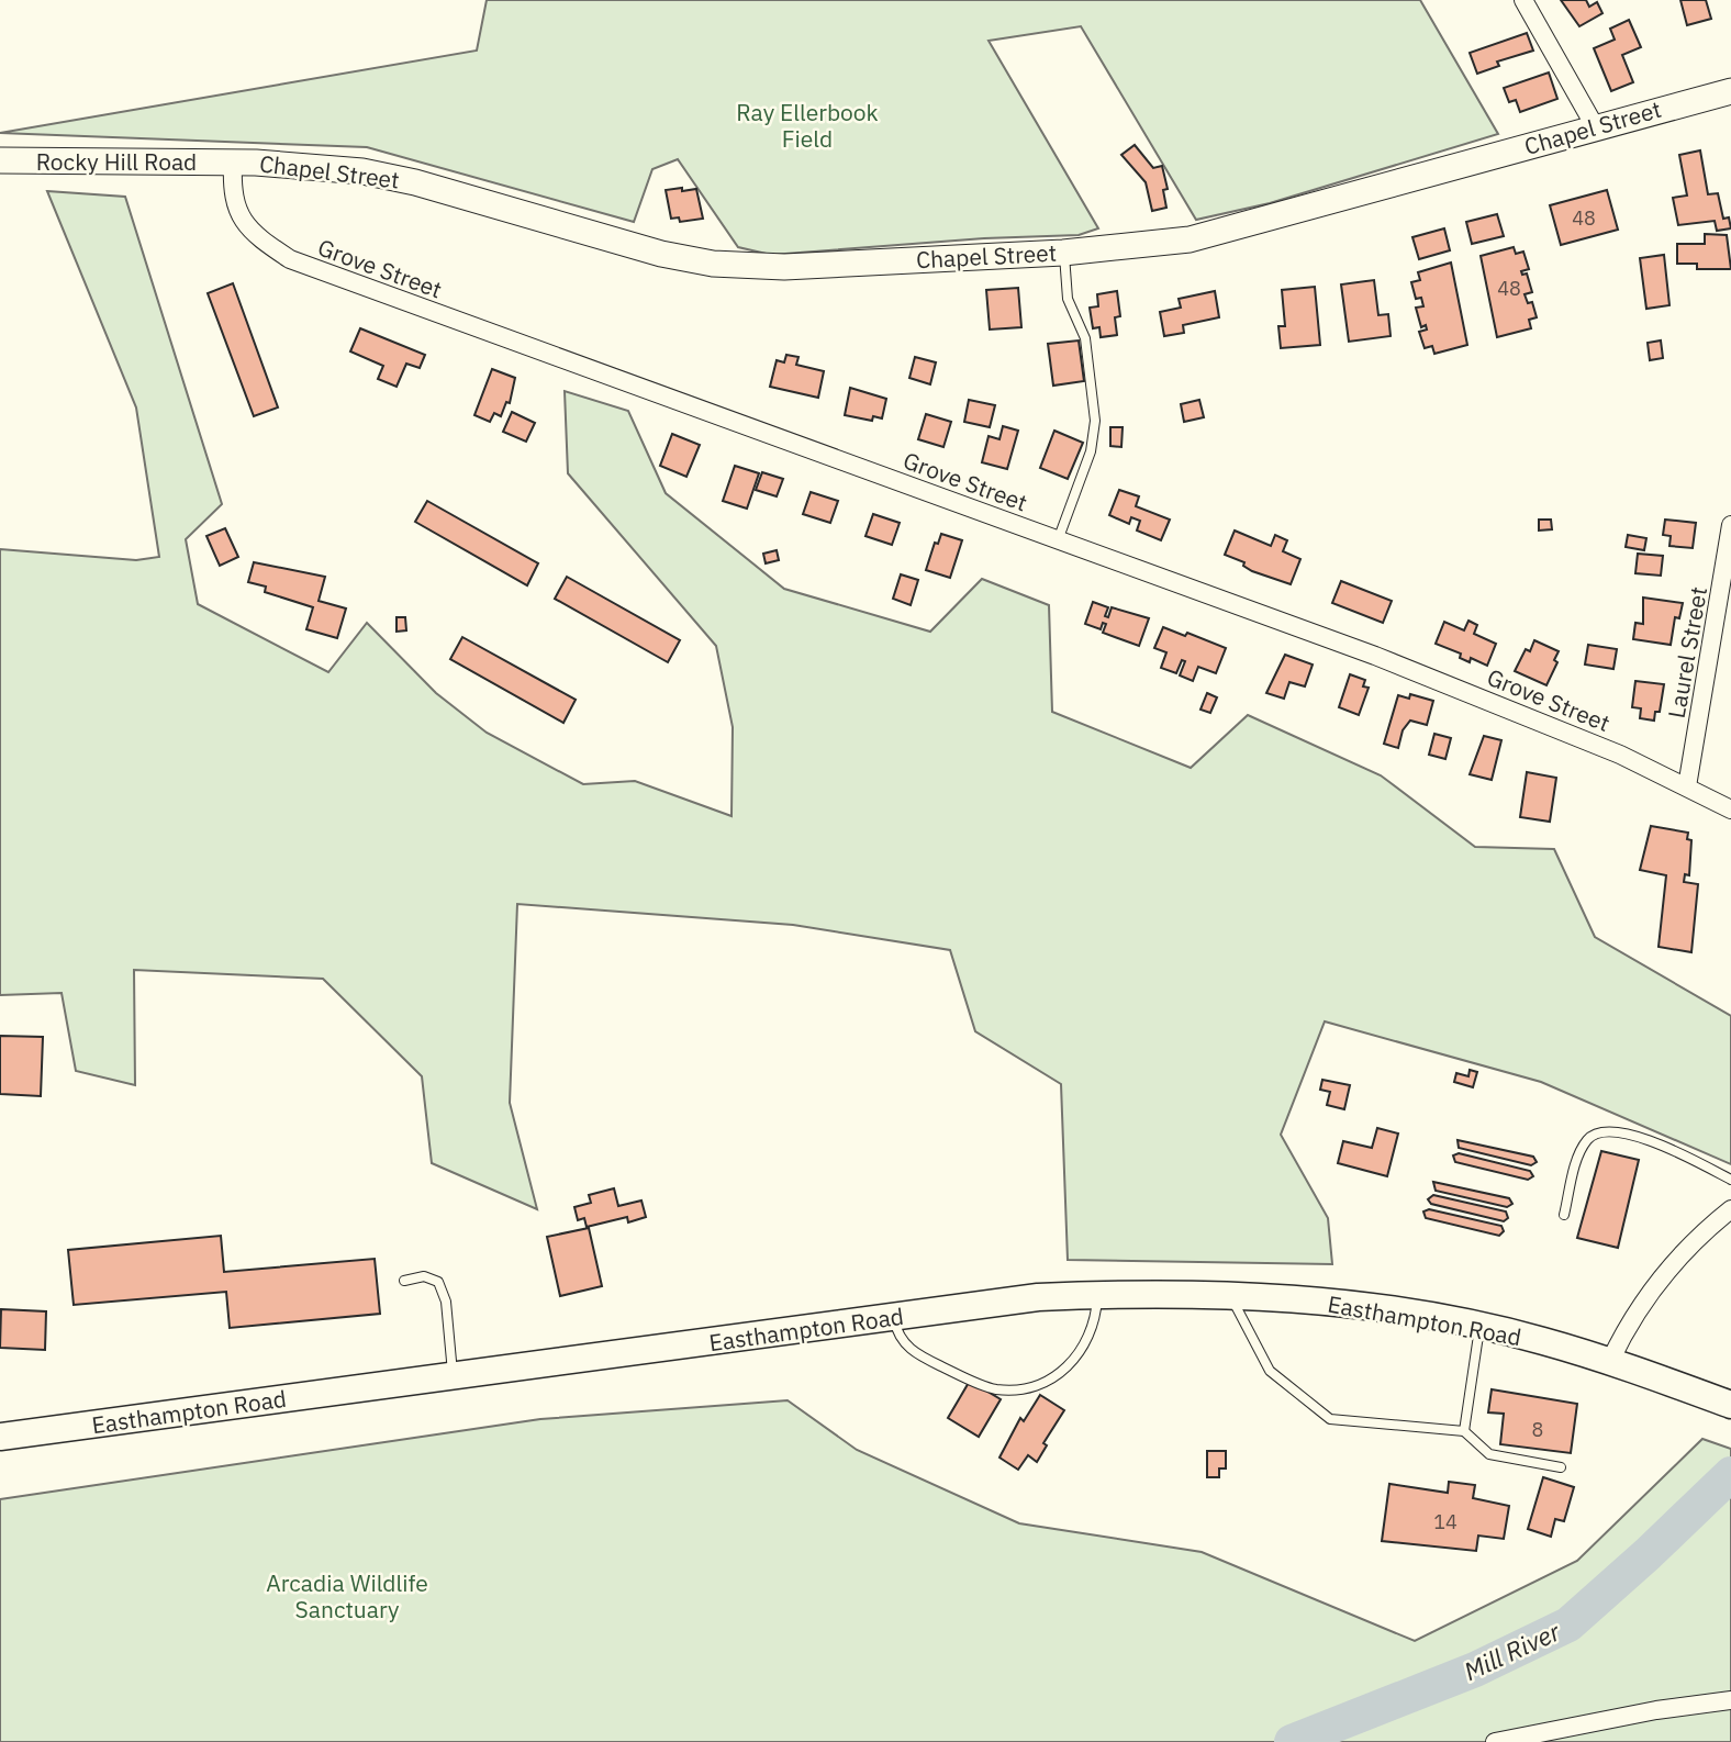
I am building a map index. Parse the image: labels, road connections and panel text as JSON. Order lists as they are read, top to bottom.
{
  "streets": {
    "main road": ["Chapel Street", "Rocky Hill Road", "Easthampton Road"],
    "street": ["Grove Street", "Laurel Street"]
  },
  "crossings": [
    ["Chapel Street", "Rocky Hill Road"],
    ["Chapel Street", "Grove Street"],
    ["Rocky Hill Road", "Grove Street"],
    ["Grove Street", "Laurel Street"]
  ],
  "water": ["Mill River"],
  "parks": ["Ray Ellerbook Field", "Arcadia Wildlife Sanctuary"],
  "house_numbers": [
    "48",
    "48",
    "8",
    "14"
  ]
}
